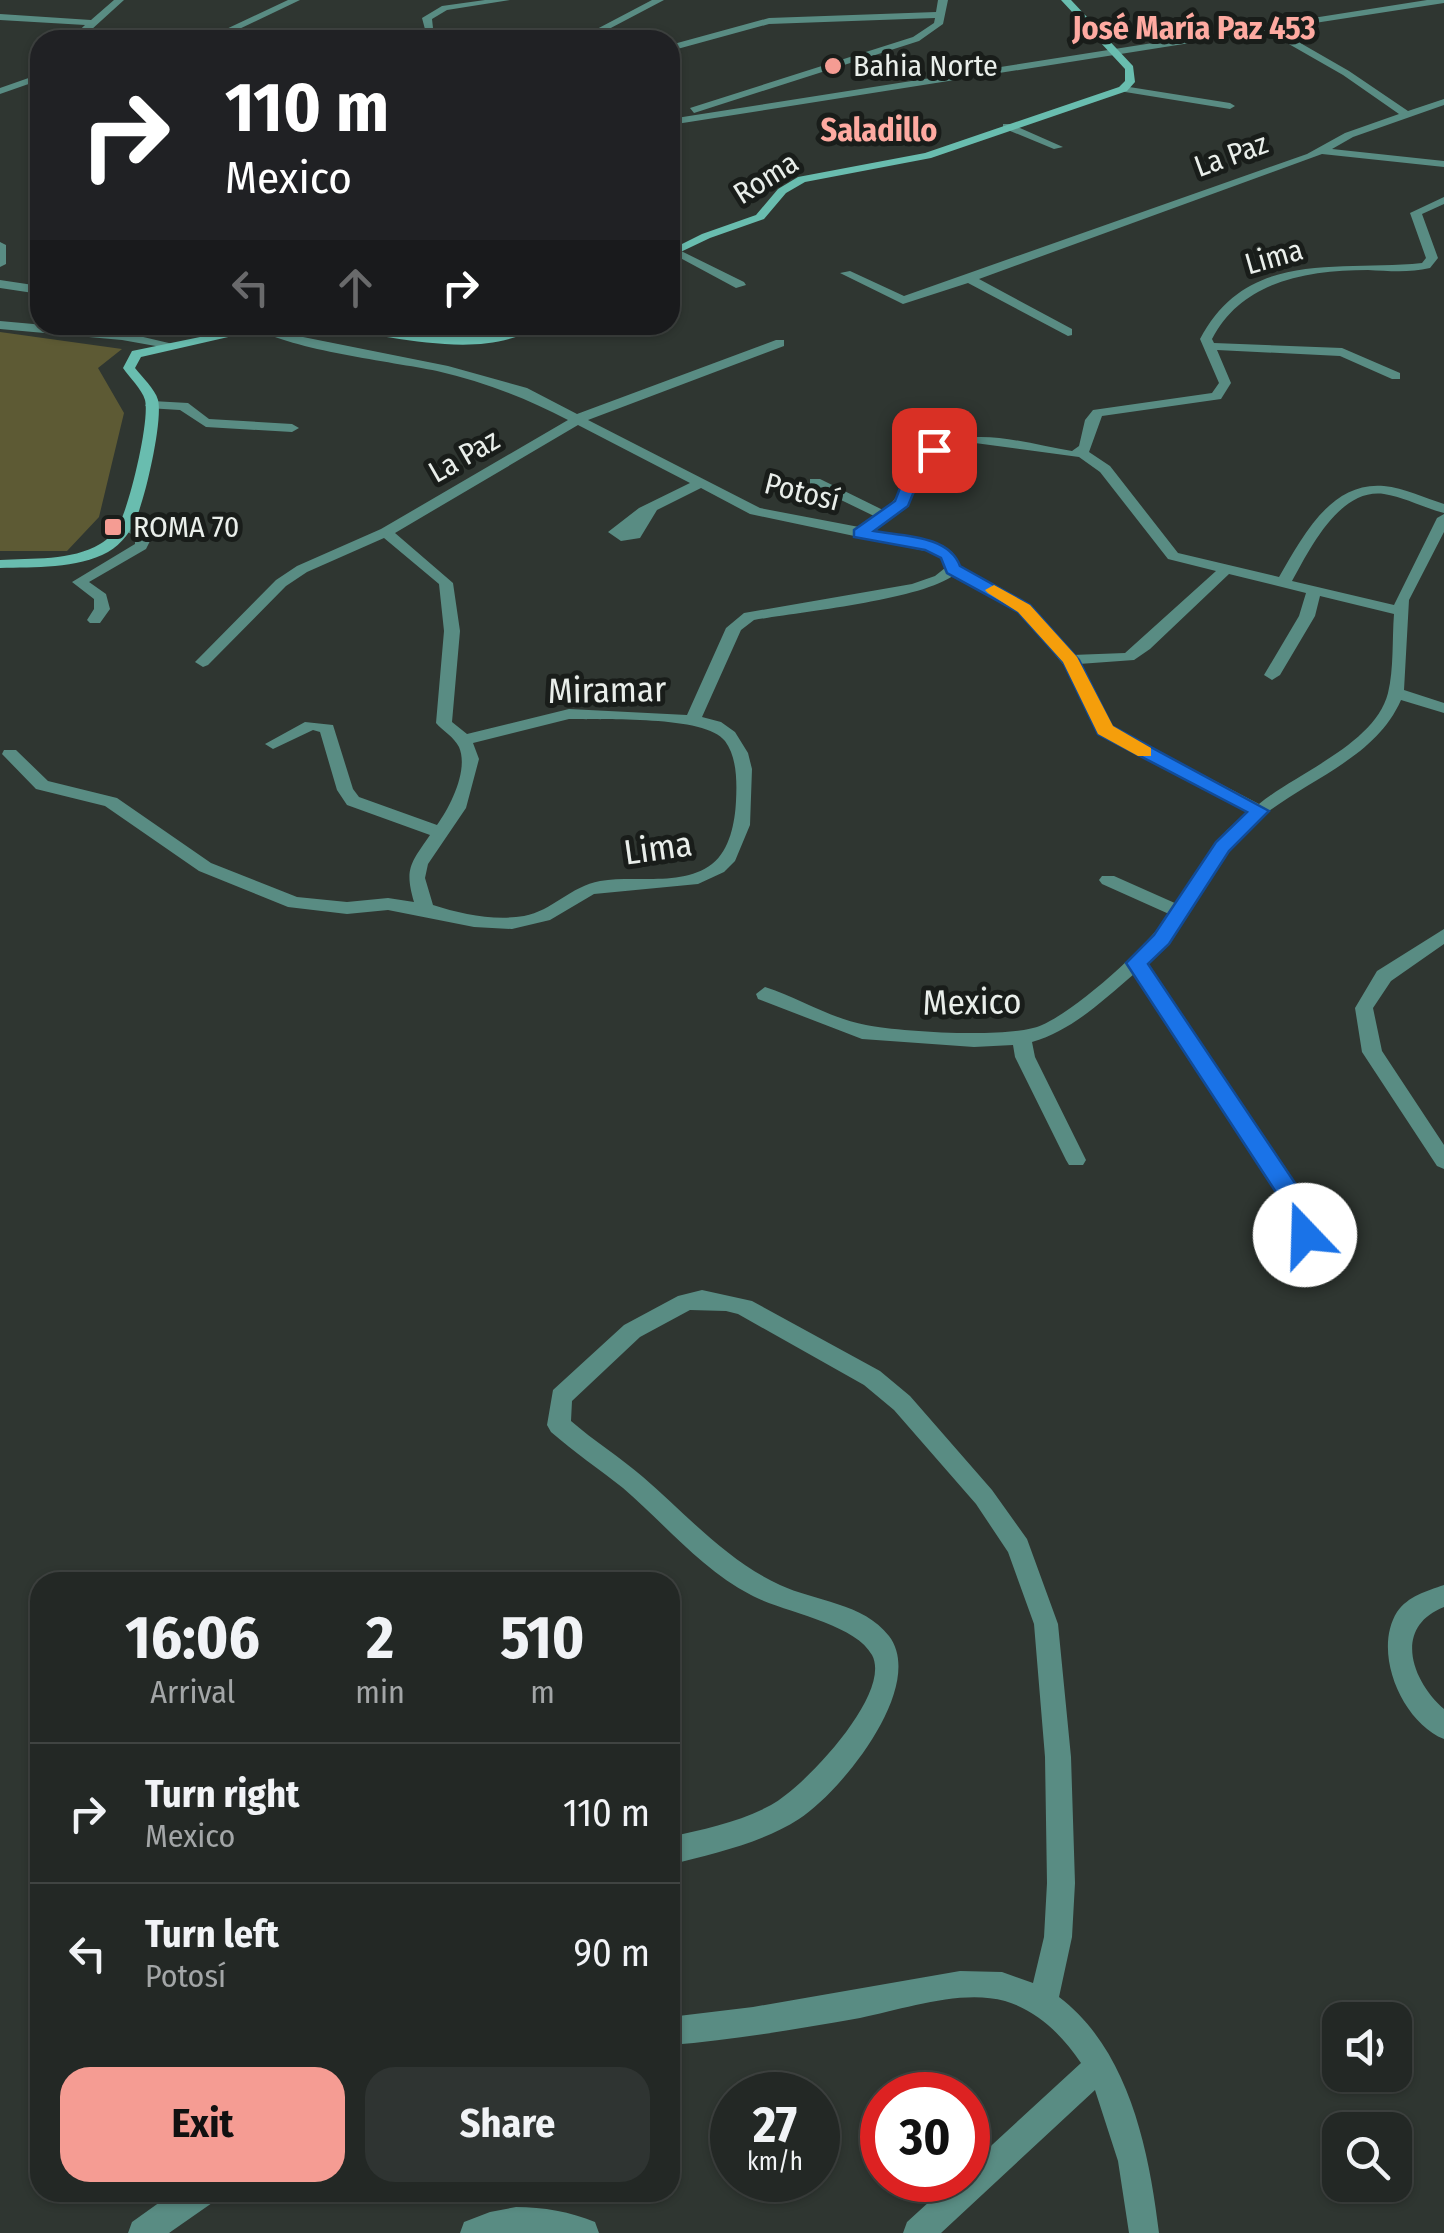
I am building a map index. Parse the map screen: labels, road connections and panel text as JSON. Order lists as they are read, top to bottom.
{
  "streets": {
    "main road": ["Roma"],
    "street": [
      "La Paz",
      "Lima",
      "Potosí",
      "Miramar",
      "Mexico"
    ]
  },
  "crossings": [
    ["La Paz", "Potosí"],
    ["Lima", "Miramar"],
    ["Potosí", "Mexico"]
  ],
  "districts": ["José María Paz 453", "Saladillo"],
  "places": {
    "other": ["Bahia Norte"],
    "transit": ["ROMA 70"]
  },
  "page": {
    "turn": ["110 m", "Mexico"],
    "eta": [
      "16:06",
      "Arrival",
      "2",
      "min",
      "510",
      "m"
    ],
    "list": [
      {
        "name": "Turn right",
        "note": "Mexico",
        "value": "110 m"
      },
      {
        "name": "Turn left",
        "note": "Potosí",
        "value": "90 m"
      }
    ],
    "buttons": ["Exit", "Share"],
    "speed": "27 km/h",
    "limit": "30"
  }
}
